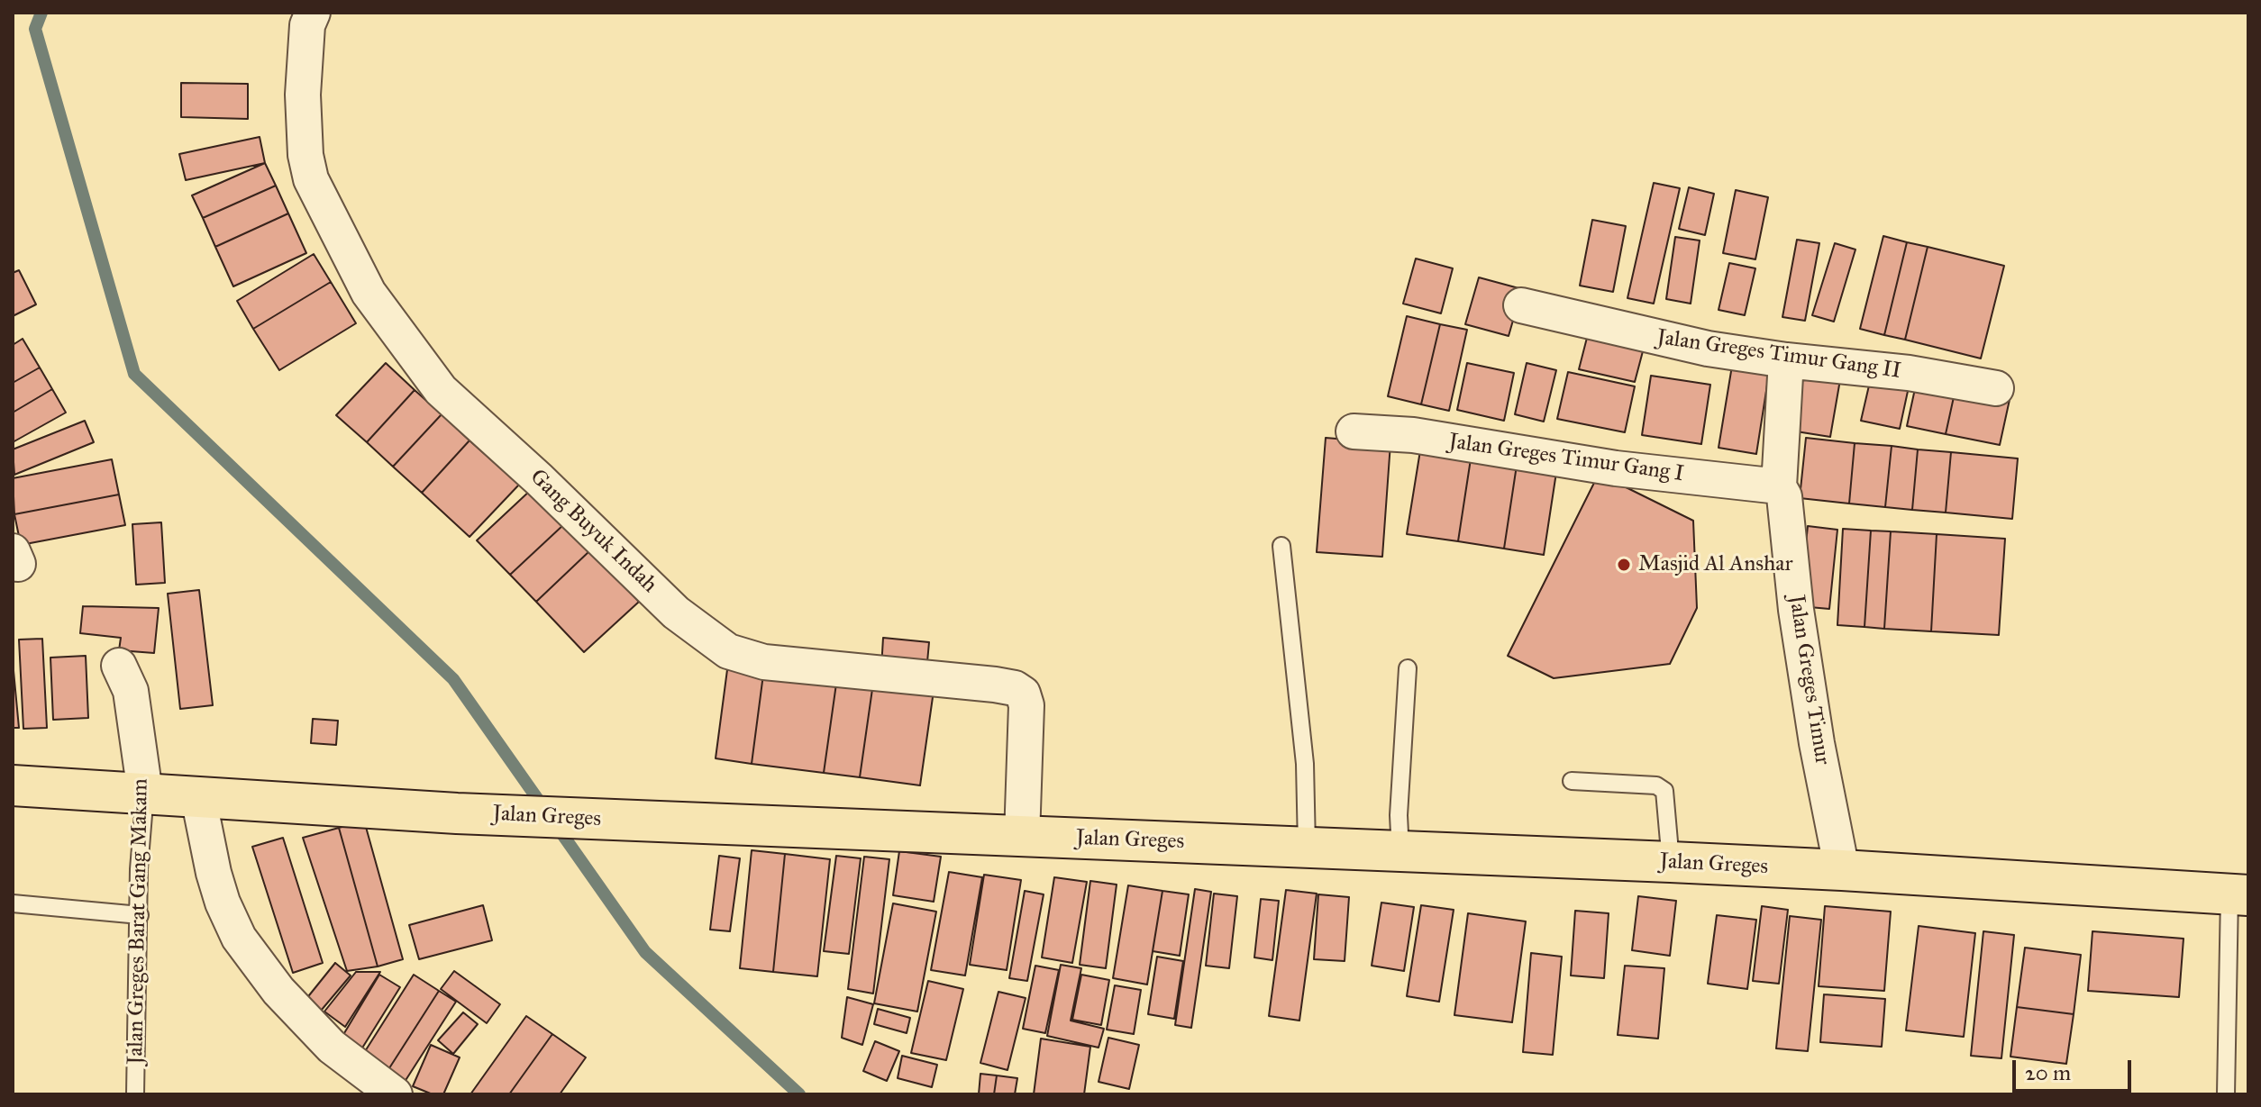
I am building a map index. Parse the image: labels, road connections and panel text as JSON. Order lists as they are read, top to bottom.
{
  "streets": {
    "highway": ["Jalan Greges"],
    "street": [
      "Jalan Greges Timur Gang II",
      "Jalan Greges Timur Gang I",
      "Gang Buyuk Indah",
      "Jalan Greges Timur",
      "Jalan Greges Barat Gang Makam"
    ]
  },
  "crossings": [
    ["Jalan Greges Timur Gang II", "Jalan Greges Timur"],
    ["Jalan Greges Timur Gang I", "Jalan Greges Timur"],
    ["Gang Buyuk Indah", "Jalan Greges"],
    ["Jalan Greges Timur", "Jalan Greges"],
    ["Jalan Greges", "Jalan Greges Barat Gang Makam"]
  ],
  "places": ["Masjid Al Anshar"],
  "scale_bar": "20 m"
}
